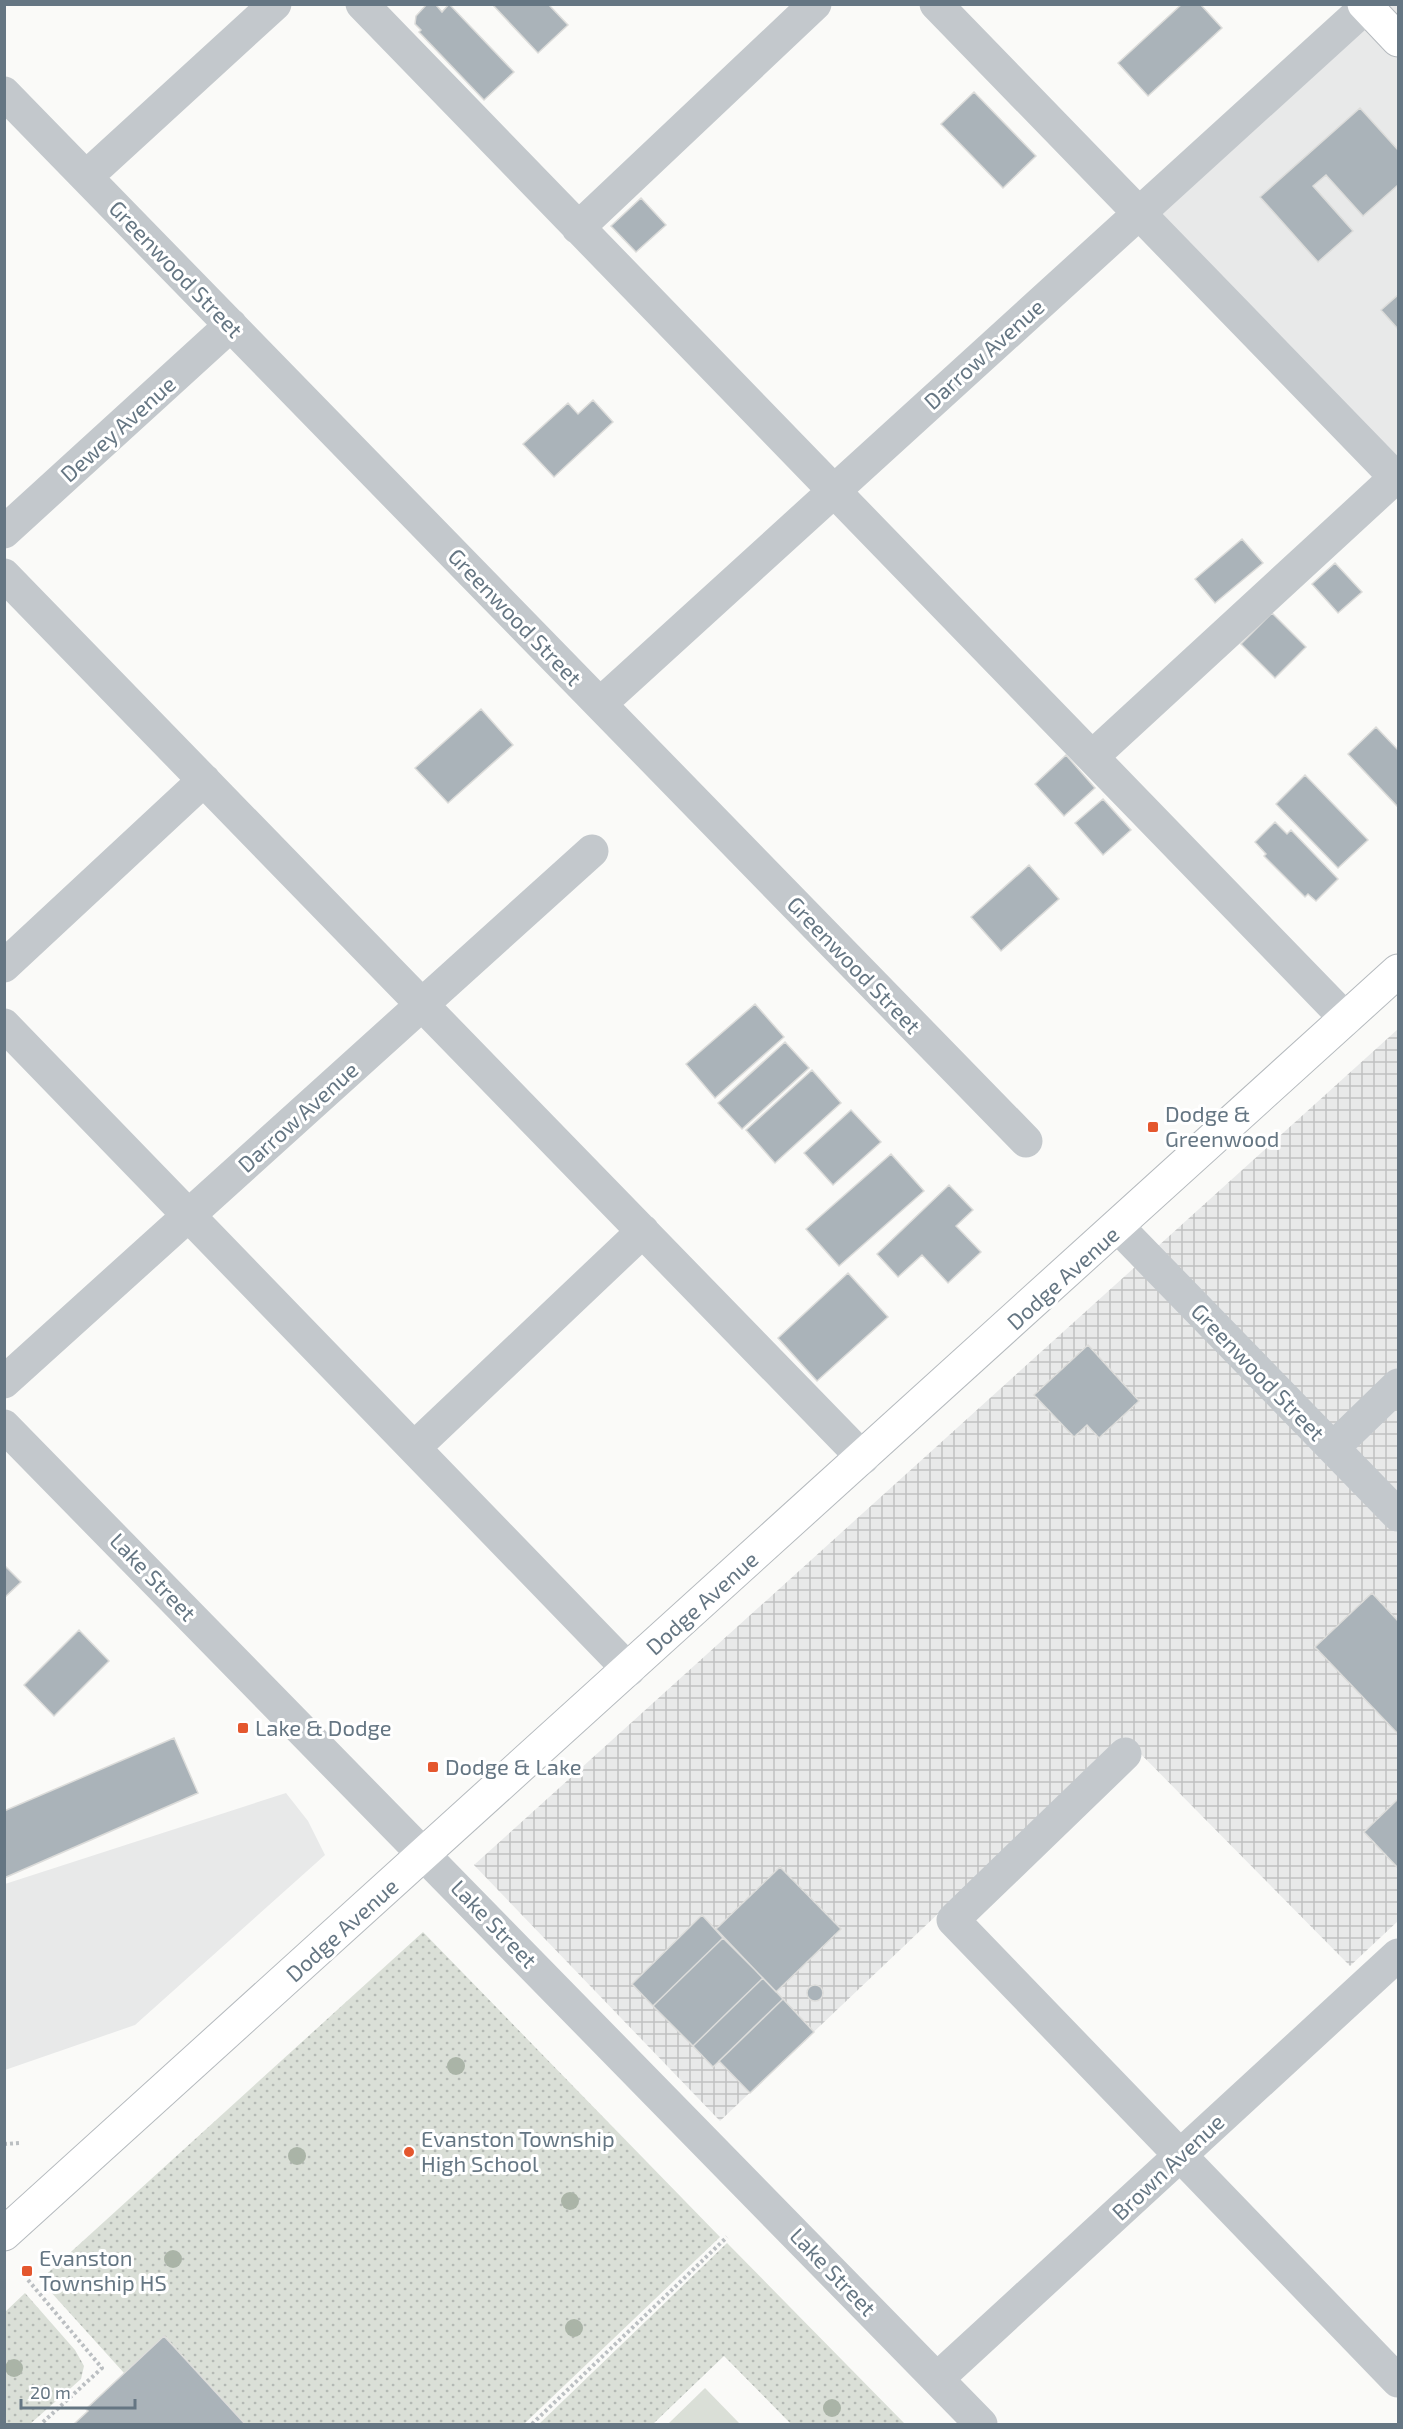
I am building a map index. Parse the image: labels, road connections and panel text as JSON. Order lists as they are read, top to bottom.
{
  "streets": {
    "main road": ["Dodge Avenue"],
    "street": [
      "Greenwood Street",
      "Darrow Avenue",
      "Dewey Avenue",
      "Lake Street",
      "Brown Avenue"
    ]
  },
  "crossings": [
    ["Greenwood Street", "Darrow Avenue"],
    ["Greenwood Street", "Dewey Avenue"],
    ["Greenwood Street", "Dodge Avenue"],
    ["Dodge Avenue", "Lake Street"],
    ["Lake Street", "Brown Avenue"]
  ],
  "places": {
    "transit": [
      "Dodge & Greenwood",
      "Lake & Dodge",
      "Dodge & Lake",
      "Evanston Township HS"
    ],
    "other": ["Evanston Township High School"]
  },
  "scale_bar": "20 m"
}
